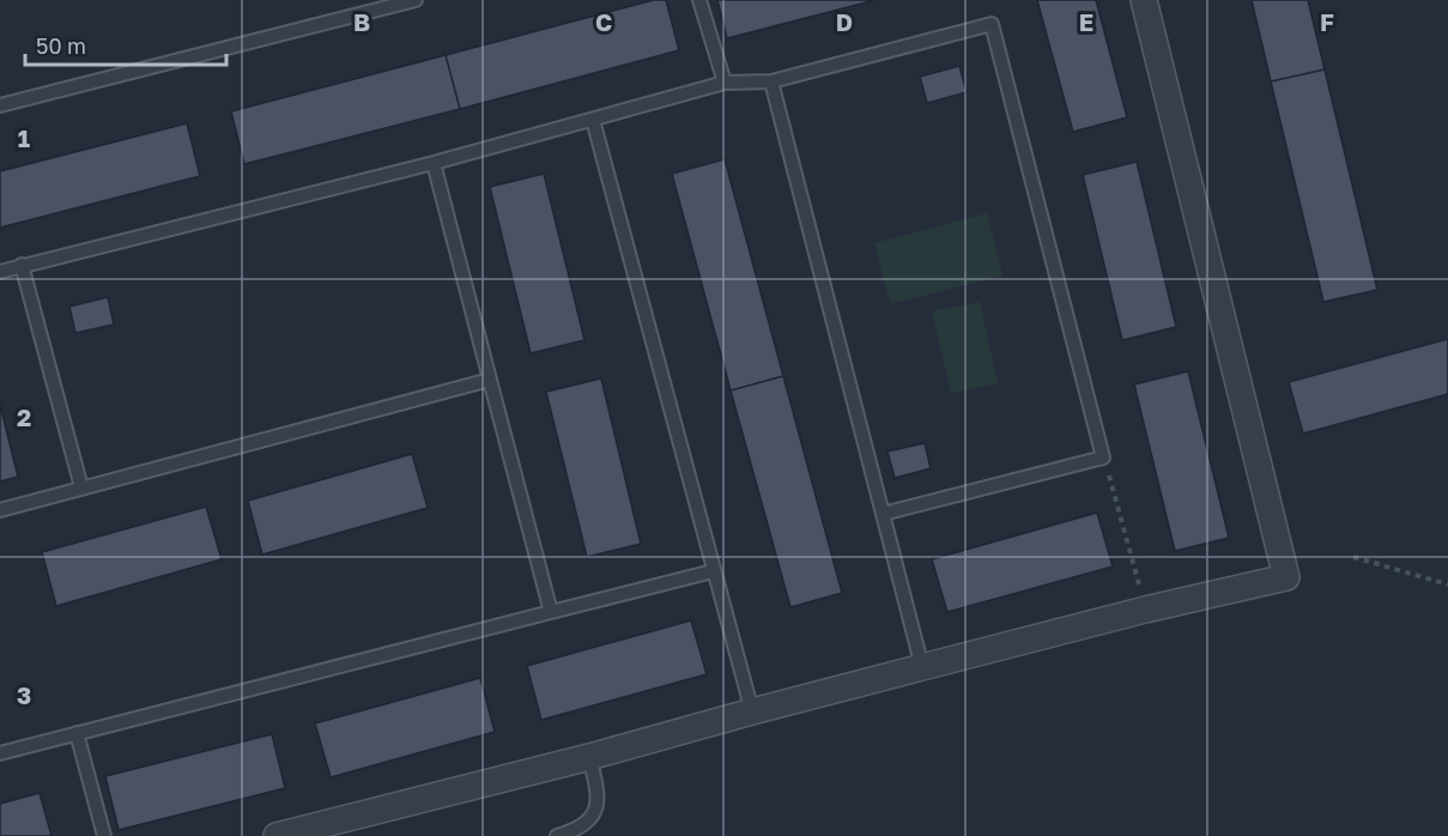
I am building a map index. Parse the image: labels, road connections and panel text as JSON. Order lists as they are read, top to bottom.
{
  "scale_bar": "50 m",
  "grid": {
    "columns": [
      "B",
      "C",
      "D",
      "E",
      "F"
    ],
    "rows": ["1", "2", "3"]
  }
}
